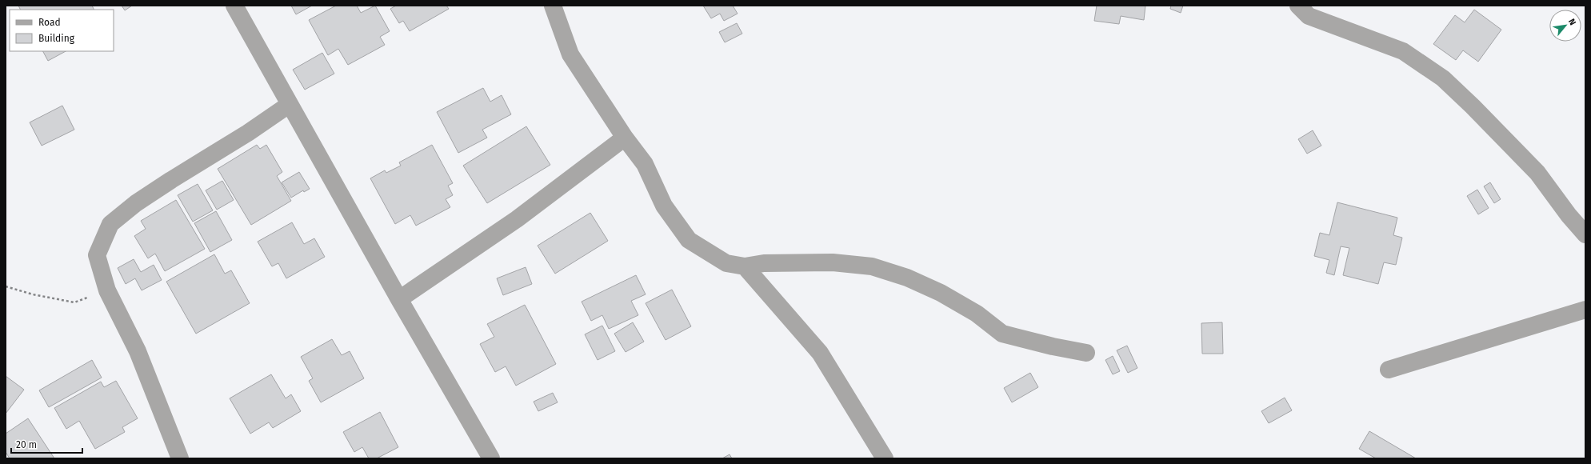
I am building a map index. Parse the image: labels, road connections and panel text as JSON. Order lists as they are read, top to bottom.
{
  "legend": ["Road", "Building"],
  "scale_bar": "20 m",
  "north": "top right"
}
